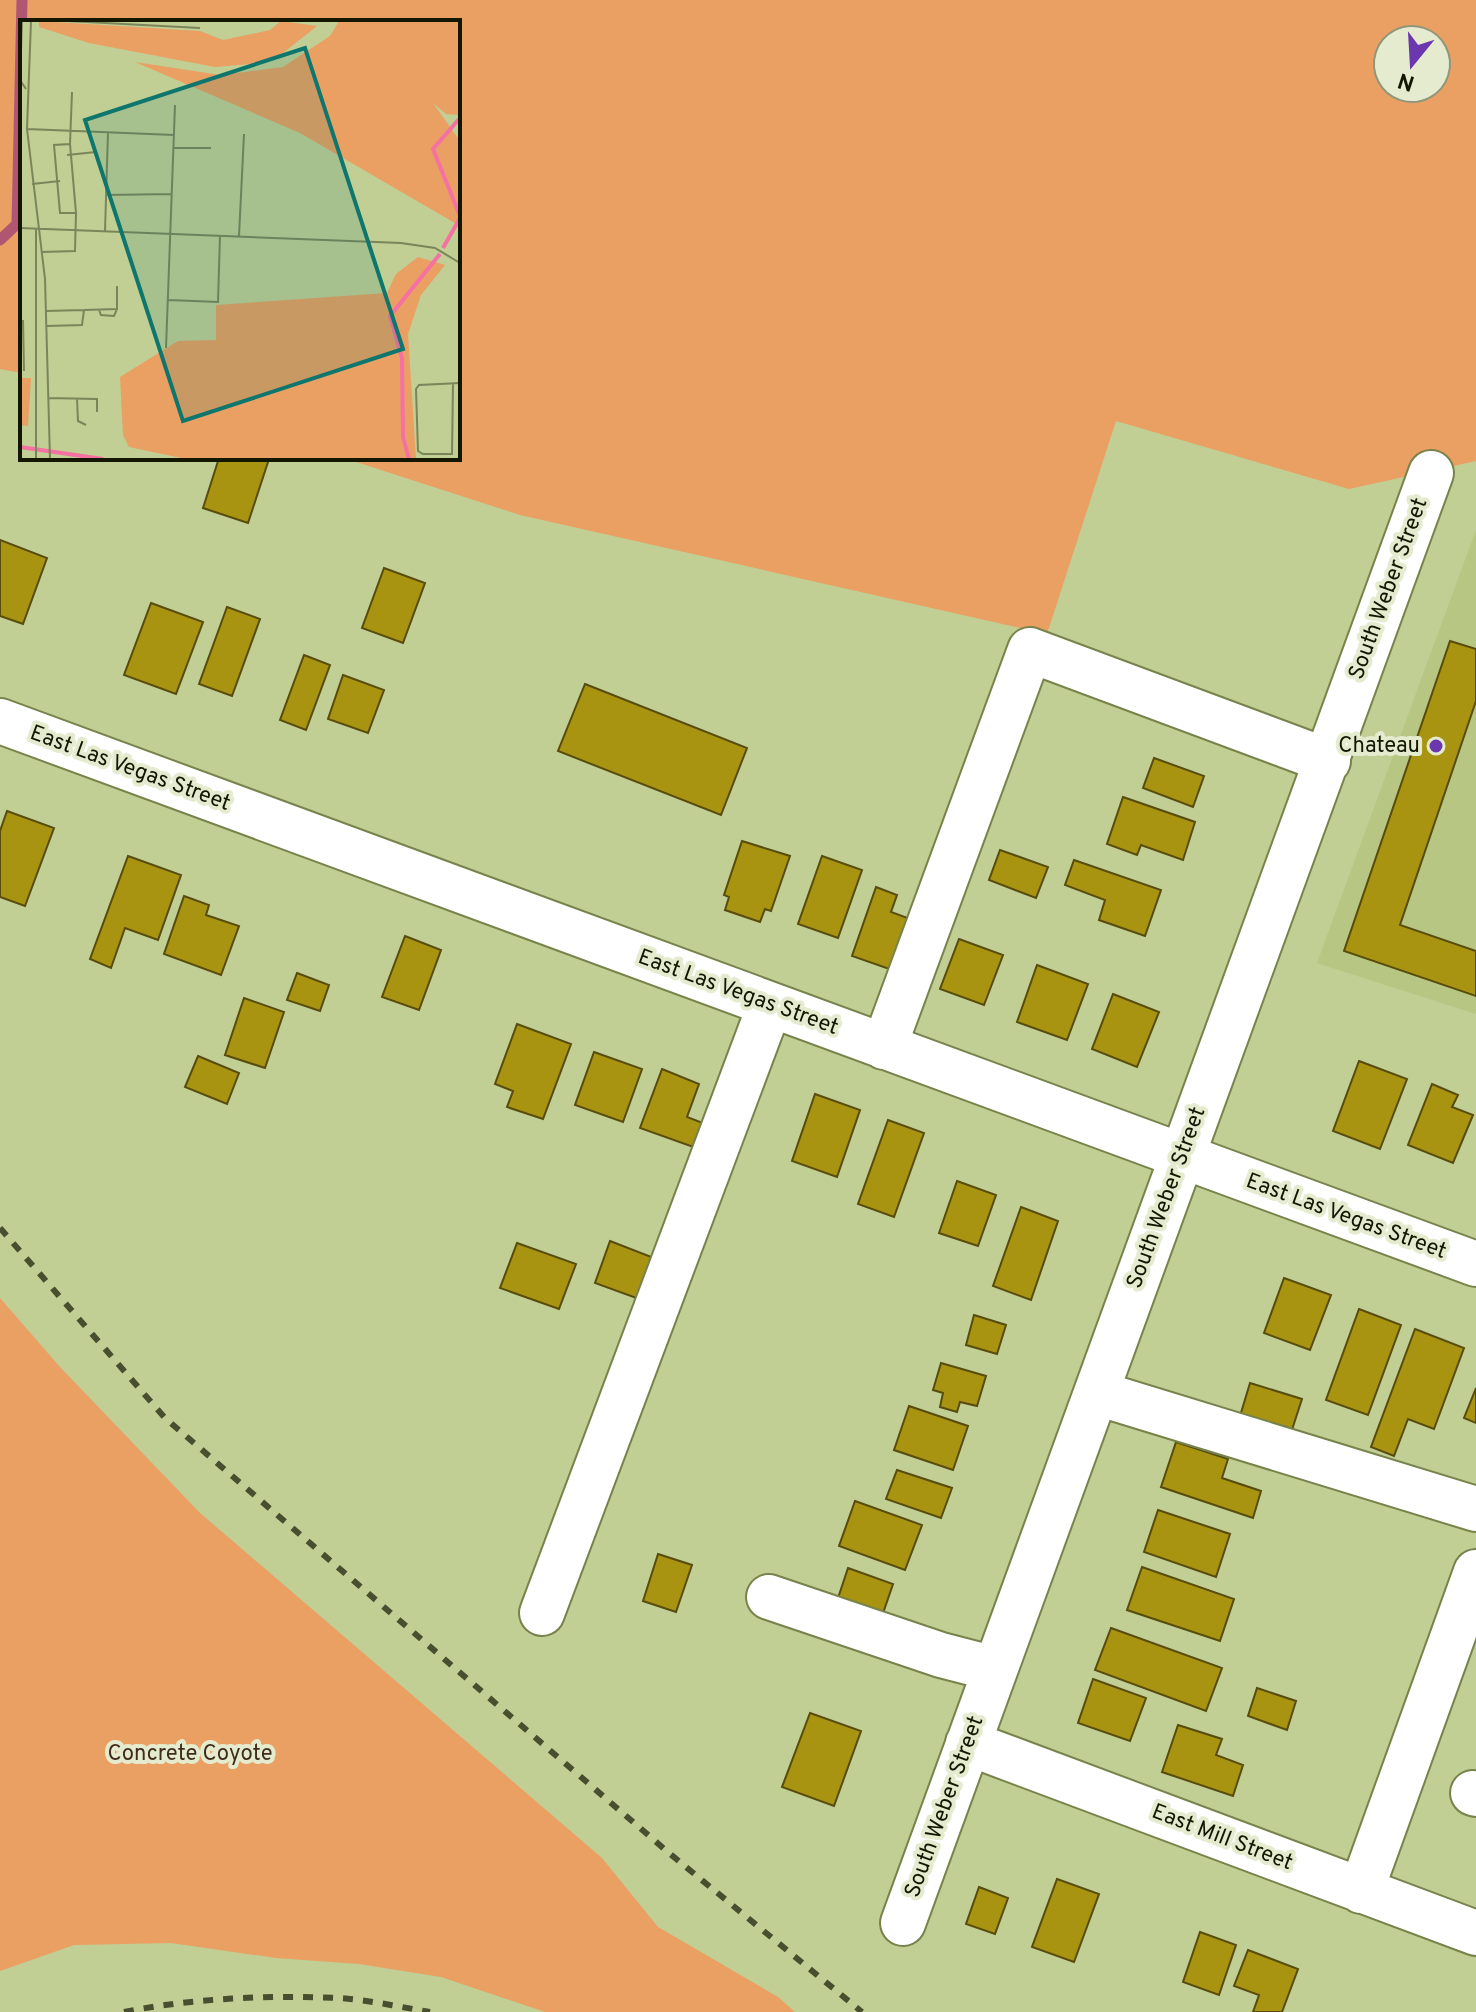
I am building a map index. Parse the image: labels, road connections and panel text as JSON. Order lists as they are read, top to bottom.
{
  "streets": {
    "street": ["South Weber Street", "East Las Vegas Street", "East Mill Street"]
  },
  "crossings": [
    ["South Weber Street", "East Las Vegas Street"],
    ["South Weber Street", "East Mill Street"]
  ],
  "parks": ["Concrete Coyote"],
  "places": ["Chateau"],
  "north": "bottom"
}
